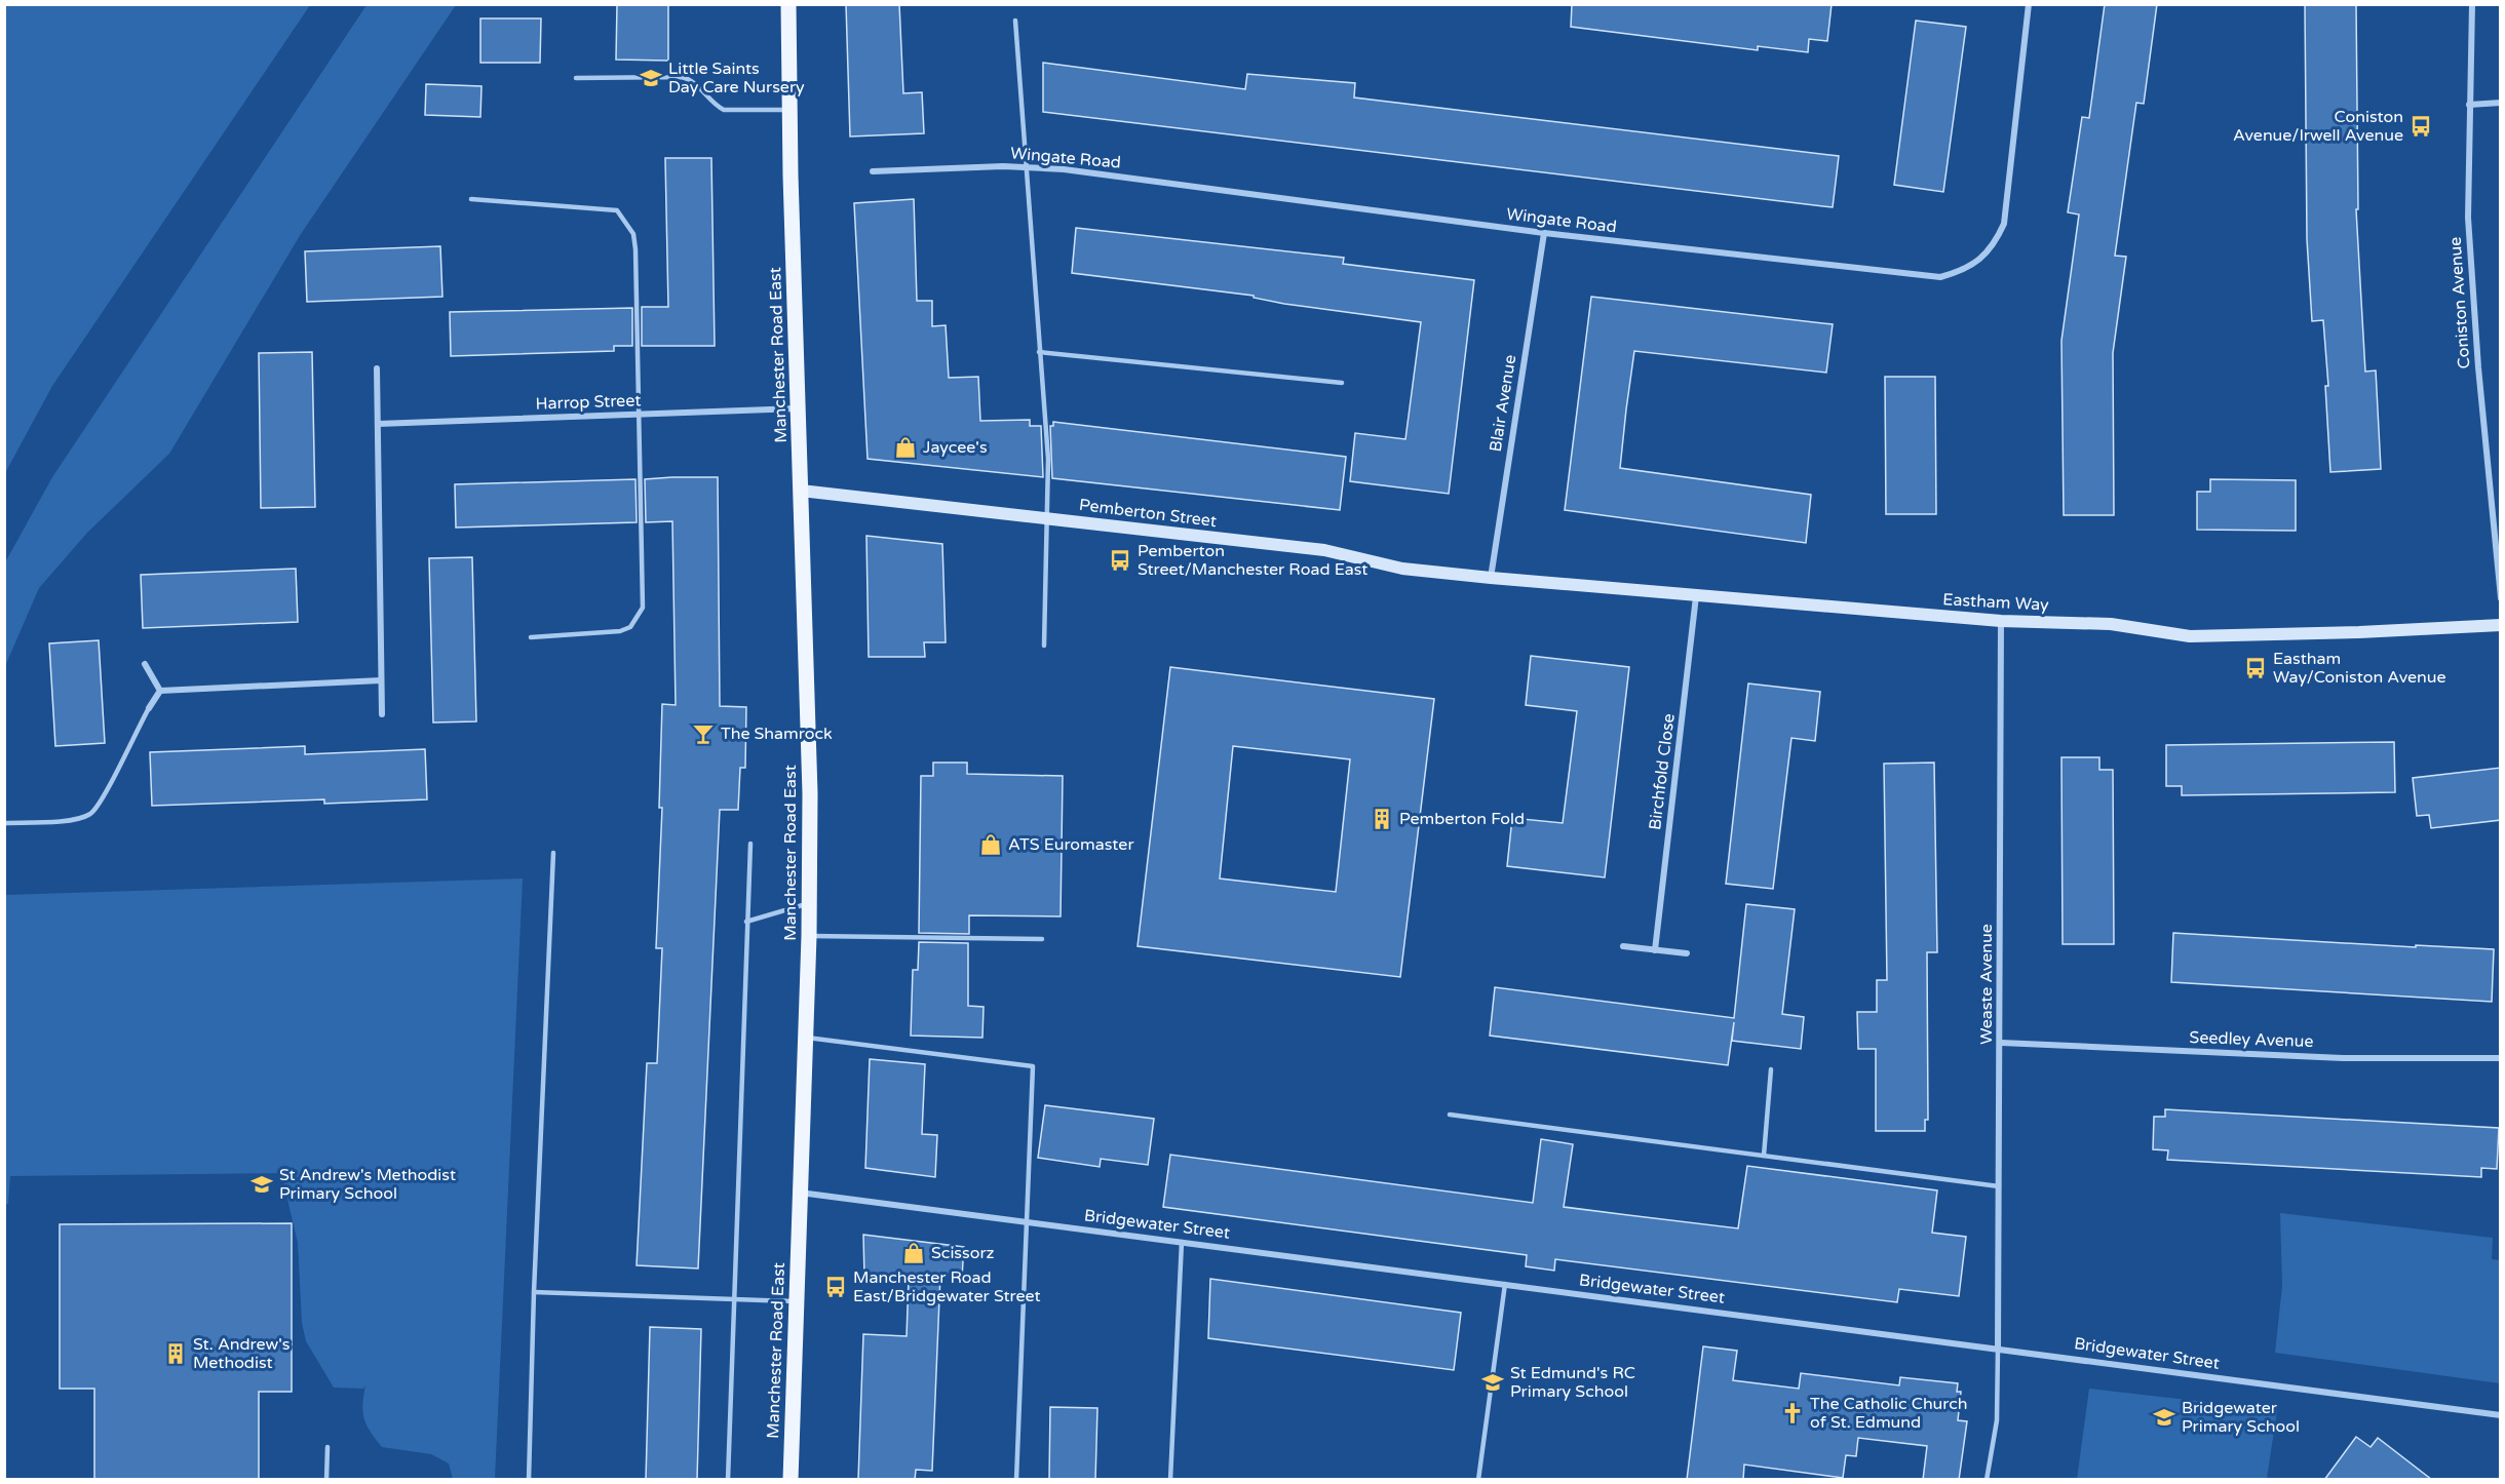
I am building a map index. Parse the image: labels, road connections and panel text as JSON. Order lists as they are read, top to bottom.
{
  "streets": {
    "main road": ["Manchester Road East"],
    "street": [
      "Wingate Road",
      "Coniston Avenue",
      "Harrop Street",
      "Blair Avenue",
      "Pemberton Street",
      "Eastham Way",
      "Birchfold Close",
      "Weaste Avenue",
      "Seedley Avenue",
      "Bridgewater Street"
    ]
  },
  "crossings": [
    ["Wingate Road", "Blair Avenue"],
    ["Manchester Road East", "Harrop Street"],
    ["Manchester Road East", "Pemberton Street"],
    ["Manchester Road East", "Bridgewater Street"],
    ["Blair Avenue", "Pemberton Street"],
    ["Blair Avenue", "Eastham Way"],
    ["Pemberton Street", "Eastham Way"],
    ["Eastham Way", "Birchfold Close"],
    ["Eastham Way", "Weaste Avenue"],
    ["Weaste Avenue", "Seedley Avenue"],
    ["Weaste Avenue", "Bridgewater Street"]
  ],
  "places": {
    "school or university": [
      "Little Saints Day Care Nursery",
      "St Andrew's Methodist Primary School",
      "St Edmund's RC Primary School",
      "Bridgewater Primary School"
    ],
    "bus stop": [
      "Coniston Avenue/Irwell Avenue",
      "Pemberton Street/Manchester Road East",
      "Eastham Way/Coniston Avenue",
      "Manchester Road East/Bridgewater Street"
    ],
    "shop": ["Jaycee's", "ATS Euromaster", "Scissorz"],
    "bar": ["The Shamrock"],
    "building": ["Pemberton Fold", "St. Andrew's Methodist"],
    "church": ["The Catholic Church of St. Edmund"]
  }
}
